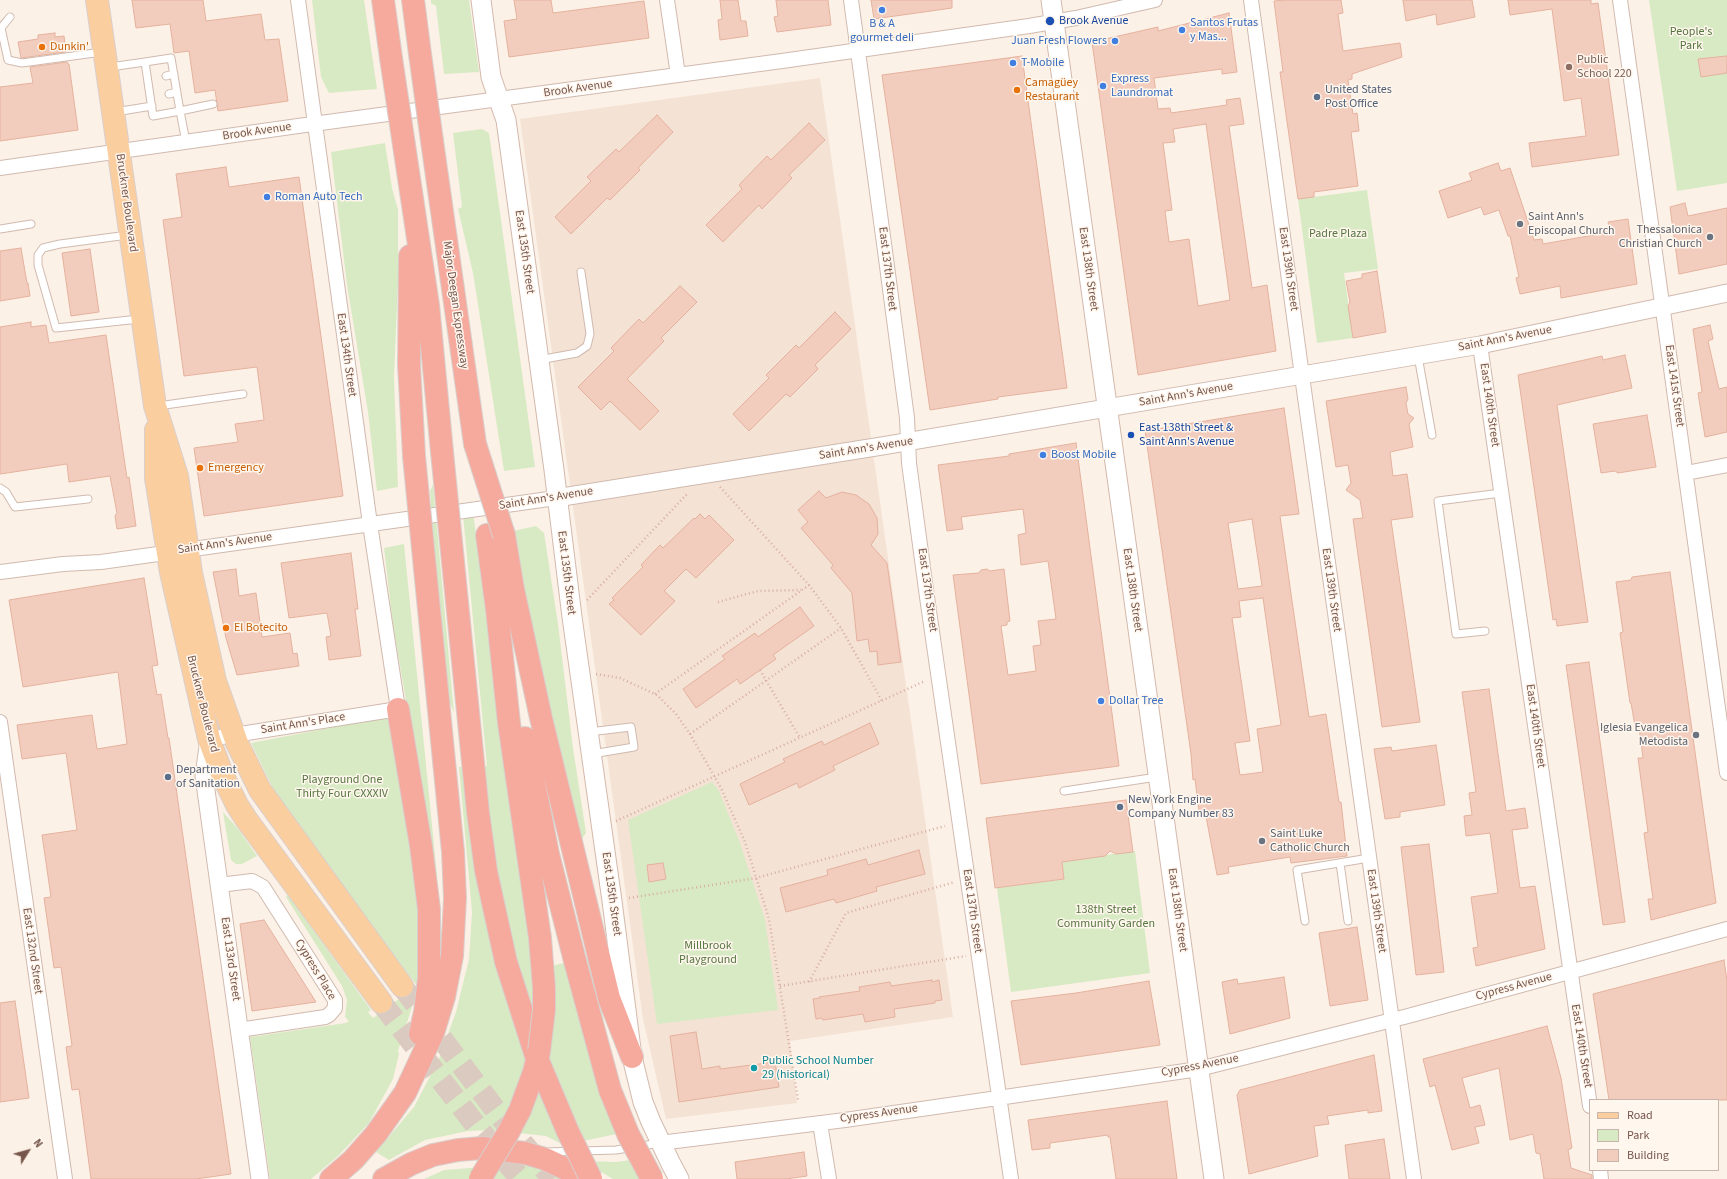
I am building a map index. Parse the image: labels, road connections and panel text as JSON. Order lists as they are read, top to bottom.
{
  "streets": {
    "highway": ["Major Deegan Expressway"],
    "main road": ["Bruckner Boulevard", "East 135th Street", "East 138th Street"],
    "street": [
      "Brook Avenue",
      "East 137th Street",
      "East 139th Street",
      "Saint Ann's Avenue",
      "East 134th Street",
      "East 141st Street",
      "East 140th Street",
      "Saint Ann's Place",
      "East 132nd Street",
      "East 133rd Street",
      "Cypress Place",
      "Cypress Avenue"
    ]
  },
  "crossings": [
    ["Brook Avenue", "Bruckner Boulevard"],
    ["Brook Avenue", "East 135th Street"],
    ["Brook Avenue", "East 137th Street"],
    ["Brook Avenue", "East 138th Street"],
    ["Brook Avenue", "East 134th Street"],
    ["Bruckner Boulevard", "Saint Ann's Avenue"],
    ["Bruckner Boulevard", "Saint Ann's Place"],
    ["Bruckner Boulevard", "East 133rd Street"],
    ["East 135th Street", "Saint Ann's Avenue"],
    ["East 135th Street", "Cypress Avenue"],
    ["East 137th Street", "Saint Ann's Avenue"],
    ["East 137th Street", "Cypress Avenue"],
    ["East 138th Street", "Saint Ann's Avenue"],
    ["East 138th Street", "Cypress Avenue"],
    ["East 139th Street", "Saint Ann's Avenue"],
    ["East 139th Street", "Cypress Avenue"],
    ["Saint Ann's Avenue", "East 134th Street"],
    ["Saint Ann's Avenue", "East 141st Street"],
    ["Saint Ann's Avenue", "East 140th Street"],
    ["East 134th Street", "Saint Ann's Place"],
    ["East 140th Street", "Cypress Avenue"],
    ["Saint Ann's Place", "East 133rd Street"],
    ["East 133rd Street", "Cypress Place"]
  ],
  "parks": [
    "People's Park",
    "Padre Plaza",
    "Playground One Thirty Four CXXXIV",
    "138th Street Community Garden",
    "Millbrook Playground"
  ],
  "places": [
    "B & A gourmet deli",
    "Brook Avenue",
    "Santos Frutas y Mas...",
    "Juan Fresh Flowers",
    "Dunkin'",
    "T-Mobile",
    "Public School 220",
    "Express Laundromat",
    "Camagüey Restaurant",
    "United States Post Office",
    "Roman Auto Tech",
    "Saint Ann's Episcopal Church",
    "Thessalonica Christian Church",
    "East 138th Street & Saint Ann's Avenue",
    "Boost Mobile",
    "Emergency",
    "El Botecito",
    "Dollar Tree",
    "Iglesia Evangelica Metodista",
    "Department of Sanitation",
    "New York Engine Company Number 83",
    "Saint Luke Catholic Church",
    "Public School Number 29 (historical)"
  ],
  "legend": ["Road", "Park", "Building"],
  "north": "top right"
}
